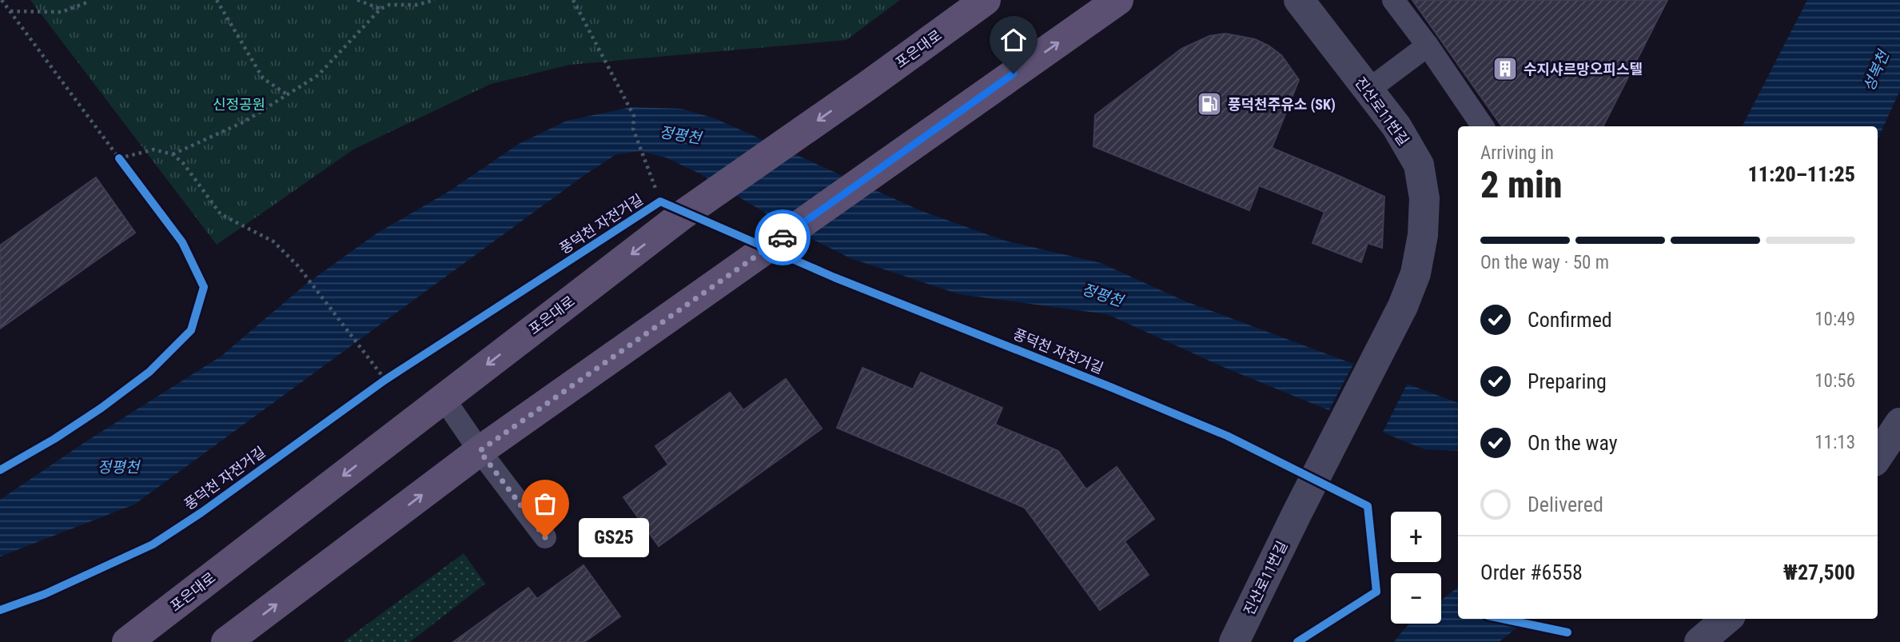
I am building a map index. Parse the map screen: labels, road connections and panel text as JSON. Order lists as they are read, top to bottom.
{
  "streets": {
    "main road": ["포은대로"],
    "street": ["진산로11번길"],
    "cycle path": ["풍덕천 자전거길"]
  },
  "water": ["성복천", "정평천"],
  "parks": ["신정공원"],
  "places": {
    "building": ["수지샤르망오피스텔"],
    "fuel station": ["풍덕천주유소 (SK)"],
    "other": ["GS25"]
  },
  "page": {
    "heading": ["2 min", "Arriving in", "11:20–11:25"],
    "panel": ["Order #6558", "₩27,500"],
    "bar": "On the way · 50 m",
    "list": [
      ["Confirmed", "10:49"],
      ["Preparing", "10:56"],
      ["On the way", "11:13"],
      "Delivered"
    ],
    "map_buttons": ["+", "−"],
    "bubble": "GS25"
  }
}
